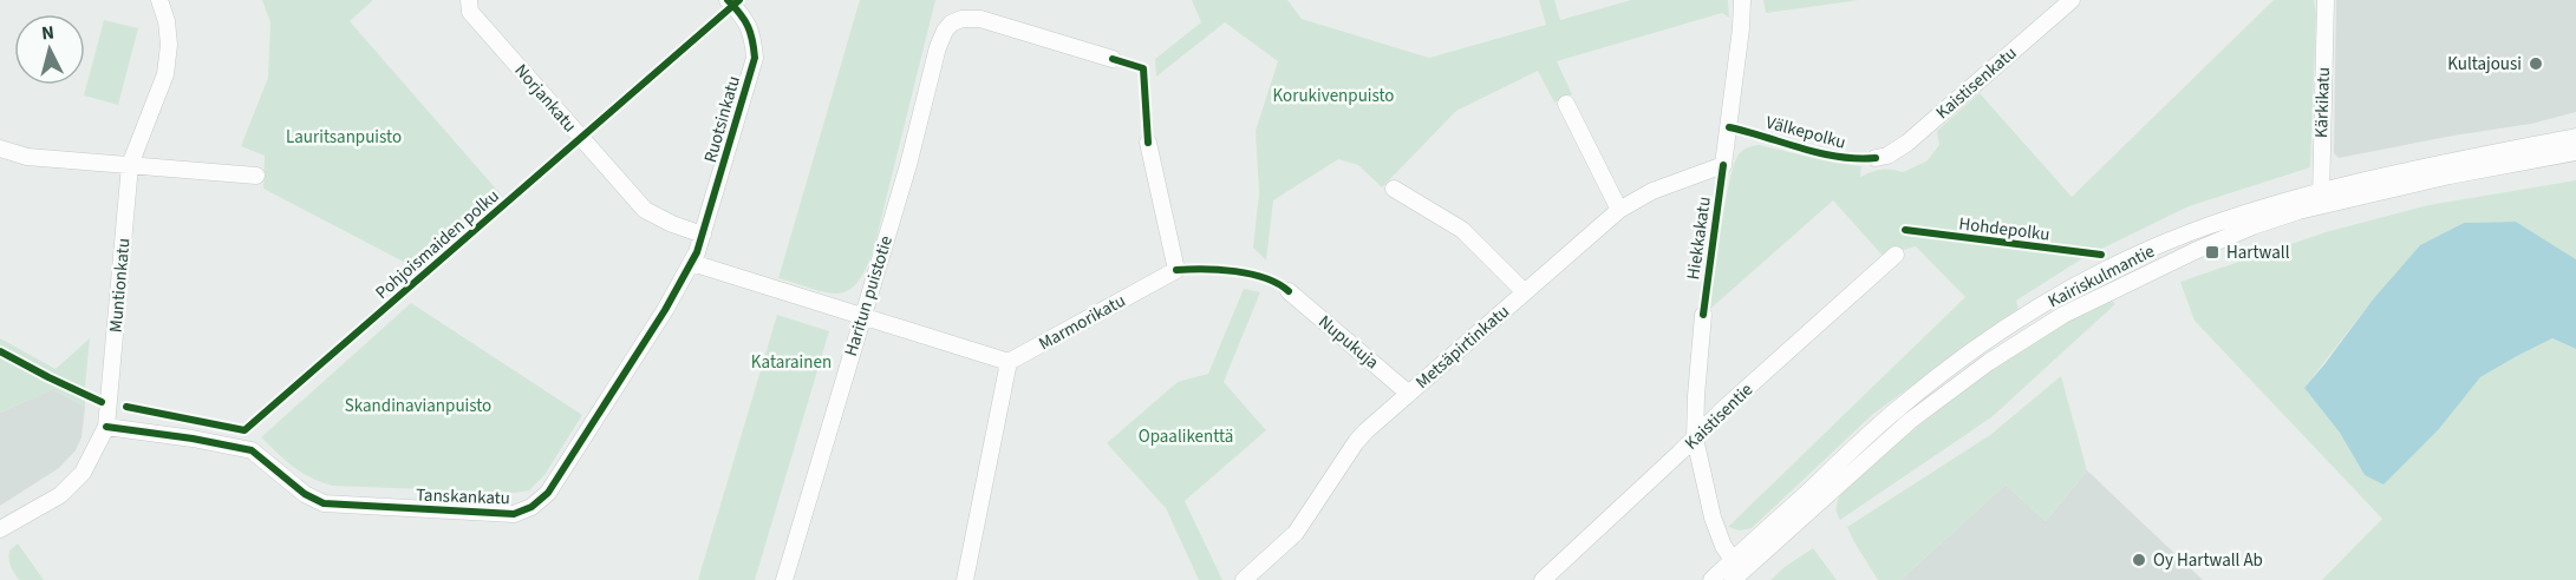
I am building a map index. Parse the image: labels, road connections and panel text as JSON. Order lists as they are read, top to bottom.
{
  "streets": {
    "street": [
      "Kaistisenkatu",
      "Norjankatu",
      "Kärkikatu",
      "Ruotsinkatu",
      "Kairiskulmantie",
      "Muntionkatu",
      "Haritun puistotie",
      "Marmorikatu",
      "Nupukuja",
      "Metsäpirtinkatu",
      "Kaistisentie",
      "Tanskankatu"
    ],
    "cycle path": [
      "Välkepolku",
      "Hohdepolku",
      "Hiekkakatu",
      "Pohjoismaiden polku"
    ]
  },
  "crossings": [
    ["Norjankatu", "Ruotsinkatu"],
    ["Kärkikatu", "Kairiskulmantie"],
    ["Ruotsinkatu", "Tanskankatu"],
    ["Muntionkatu", "Tanskankatu"],
    ["Nupukuja", "Metsäpirtinkatu"]
  ],
  "parks": [
    "Korukivenpuisto",
    "Lauritsanpuisto",
    "Katarainen",
    "Skandinavianpuisto",
    "Opaalikenttä"
  ],
  "places": {
    "other": ["Kultajousi", "Oy Hartwall Ab"],
    "transit": ["Hartwall"]
  },
  "north": "top"
}
